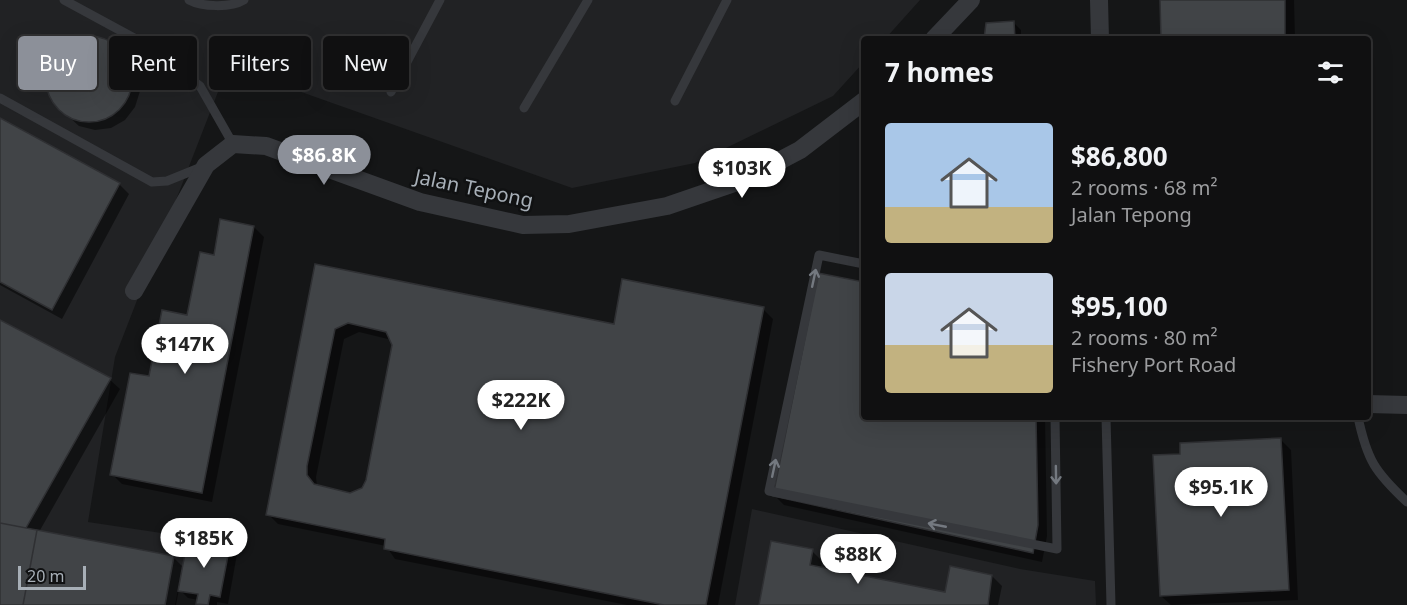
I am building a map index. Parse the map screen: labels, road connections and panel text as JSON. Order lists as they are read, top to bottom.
{
  "streets": {
    "street": ["Jalan Tepong"]
  },
  "scale_bar": "20 m",
  "page": {
    "chip": [
      "Buy",
      "Rent",
      "Filters",
      "New"
    ],
    "heading": "7 homes",
    "list": [
      {
        "name": "$86,800",
        "note": "2 rooms · 68 m² · Jalan Tepong"
      },
      {
        "name": "$95,100",
        "note": "2 rooms · 80 m² · Fishery Port Road"
      }
    ],
    "price": [
      "$86.8K",
      "$103K",
      "$147K",
      "$222K",
      "$95.1K",
      "$185K",
      "$88K"
    ],
    "scale": "20 m"
  }
}
